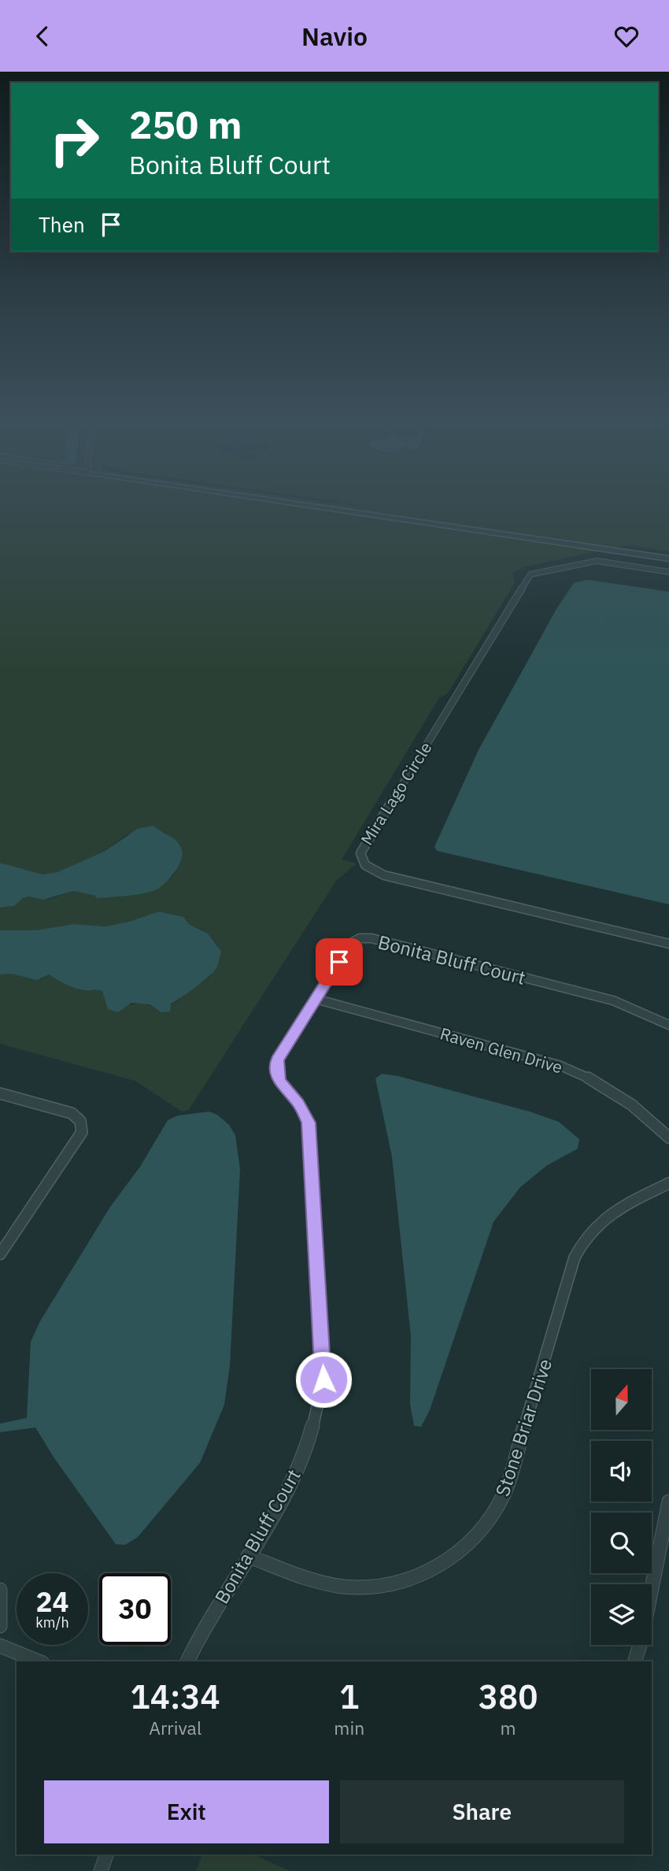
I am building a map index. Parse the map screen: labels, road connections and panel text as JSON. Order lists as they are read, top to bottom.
{
  "streets": {
    "street": [
      "Mira Lago Circle",
      "Bonita Bluff Court",
      "Raven Glen Drive",
      "Stone Briar Drive"
    ]
  },
  "crossings": [
    ["Bonita Bluff Court", "Raven Glen Drive"],
    ["Bonita Bluff Court", "Stone Briar Drive"]
  ],
  "north": "top",
  "page": {
    "header": "Navio",
    "turn": ["250 m", "Bonita Bluff Court"],
    "then": "Then",
    "speed": "24 km/h",
    "limit": "30",
    "eta": [
      "14:34",
      "Arrival",
      "1",
      "min",
      "380",
      "m"
    ],
    "buttons": ["Exit", "Share"]
  }
}
